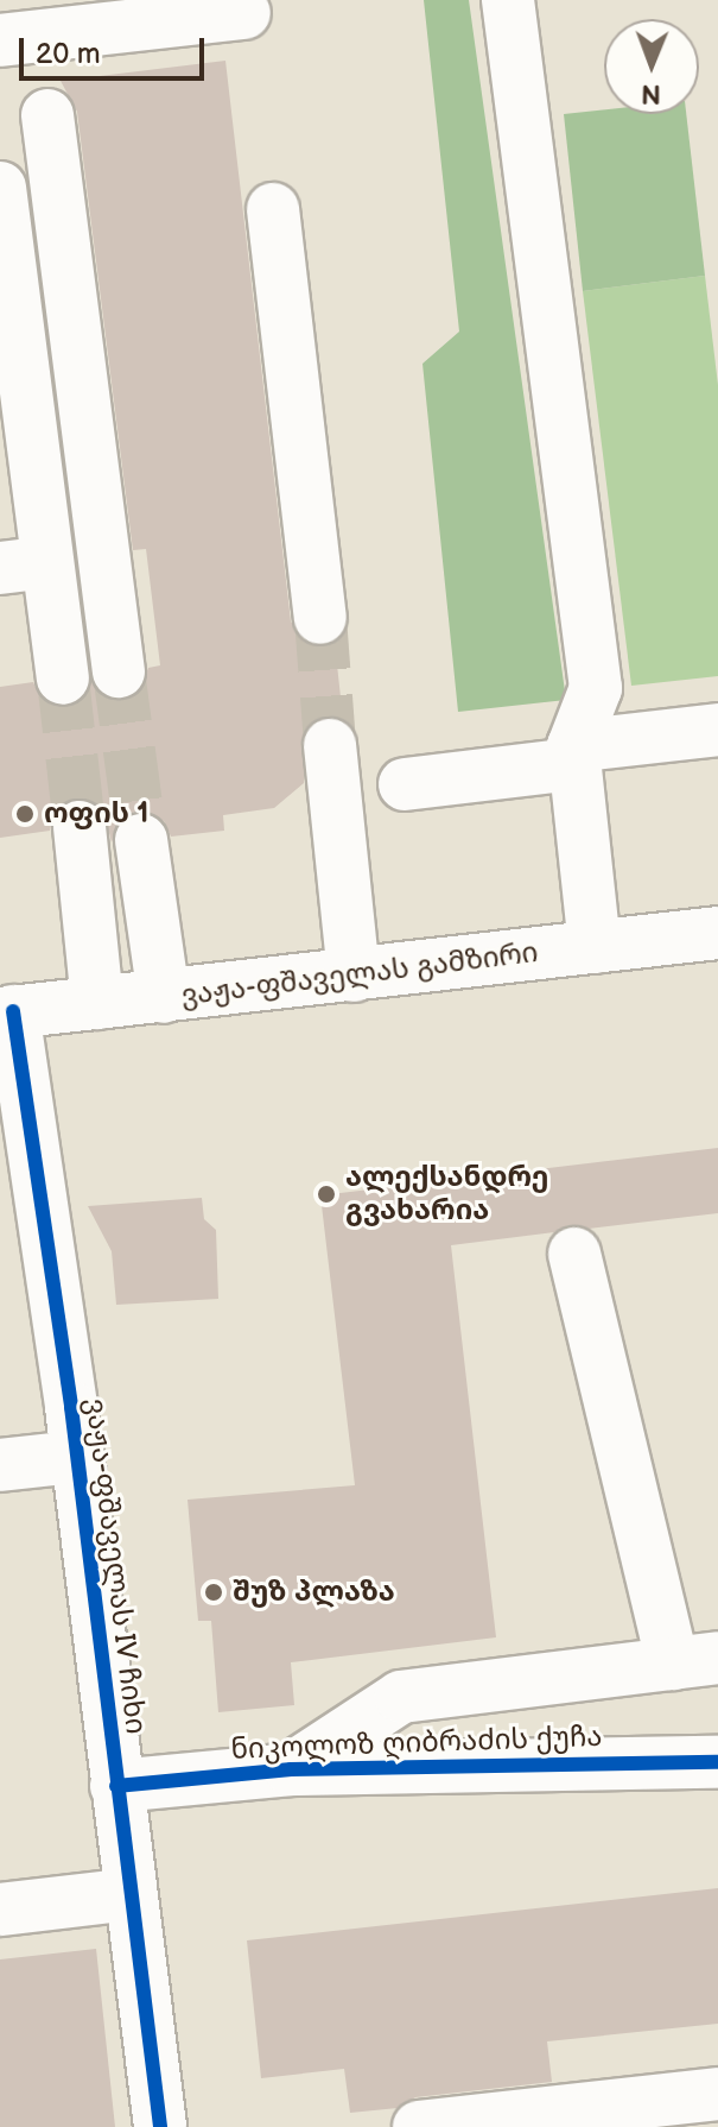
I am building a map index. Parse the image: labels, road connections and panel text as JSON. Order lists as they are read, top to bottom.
{
  "streets": {
    "street": ["ვაჟა-ფშაველას გამზირი", "ვაჟა-ფშაველას IV ჩიხი", "ნიკოლოზ ღიბრაძის ქუჩა"]
  },
  "crossings": [
    ["ვაჟა-ფშაველას გამზირი", "ვაჟა-ფშაველას IV ჩიხი"],
    ["ვაჟა-ფშაველას IV ჩიხი", "ნიკოლოზ ღიბრაძის ქუჩა"]
  ],
  "places": ["ოფის 1", "ალექსანდრე გვახარია", "შუზ პლაზა"],
  "scale_bar": "20 m",
  "north": "bottom"
}
